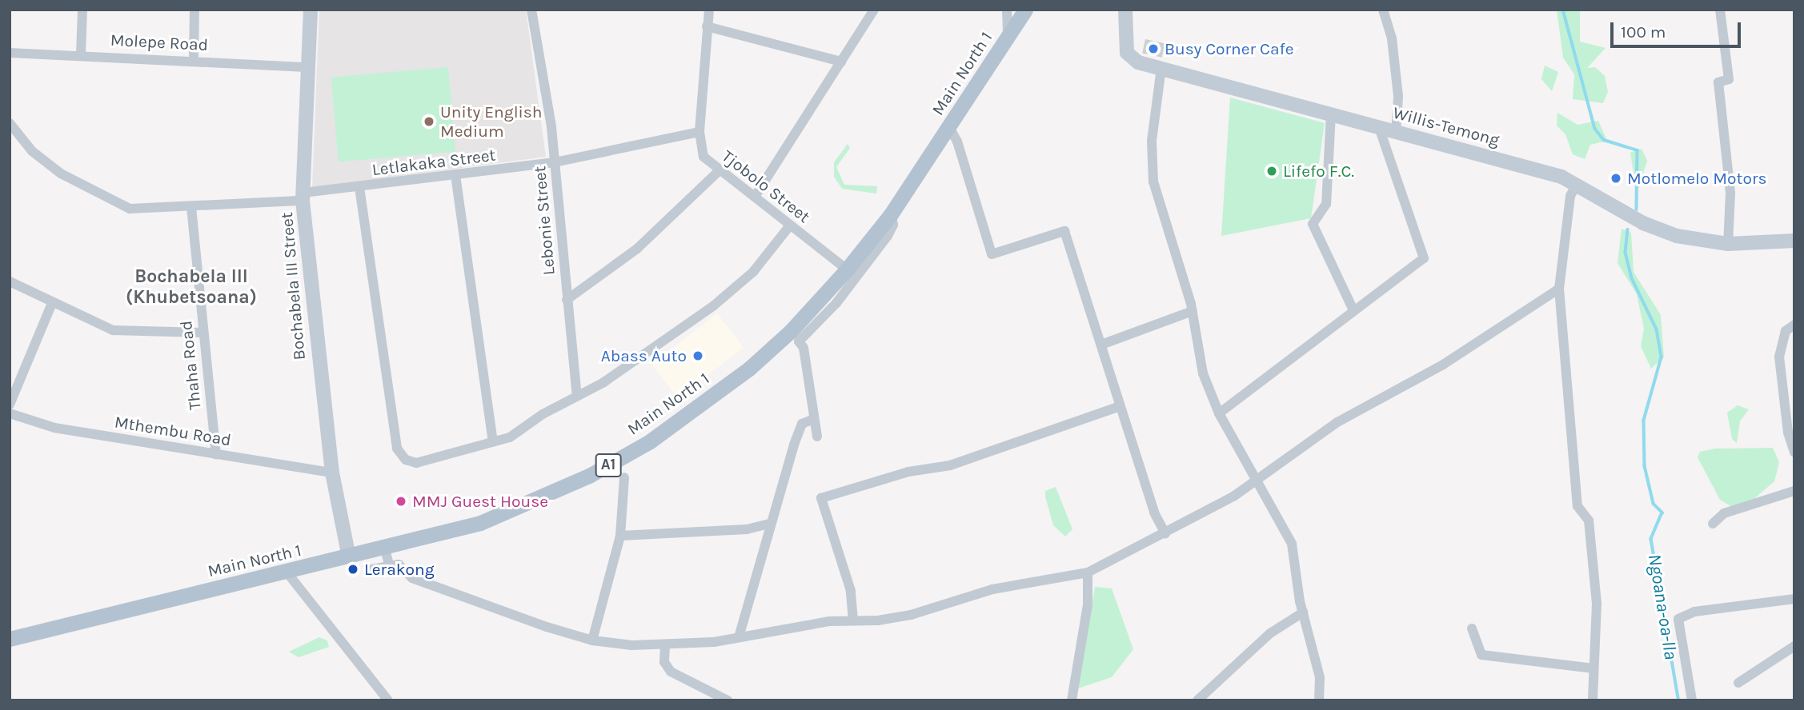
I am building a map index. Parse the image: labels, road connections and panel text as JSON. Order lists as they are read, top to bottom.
{
  "streets": {
    "main road": [
      "Main North 1",
      "Willis-Temong",
      "Bochabela III Street",
      "A1"
    ],
    "street": [
      "Molepe Road",
      "Letlakaka Street",
      "Tjobolo Street",
      "Lebonie Street",
      "Thaha Road",
      "Mthembu Road"
    ]
  },
  "crossings": [
    ["Molepe Road", "Bochabela III Street"],
    ["Main North 1", "Tjobolo Street"],
    ["Main North 1", "Bochabela III Street"],
    ["Letlakaka Street", "Tjobolo Street"],
    ["Letlakaka Street", "Lebonie Street"],
    ["Letlakaka Street", "Bochabela III Street"],
    ["Letlakaka Street", "Thaha Road"],
    ["Bochabela III Street", "Mthembu Road"],
    ["Thaha Road", "Mthembu Road"]
  ],
  "districts": ["Bochabela III (Khubetsoana)"],
  "water": ["Ngoana-oa-lla"],
  "places": [
    "Busy Corner Cafe",
    "Unity English Medium",
    "Lifefo F.C.",
    "Motlomelo Motors",
    "Abass Auto",
    "MMJ Guest House",
    "Lerakong"
  ],
  "scale_bar": "100 m"
}
